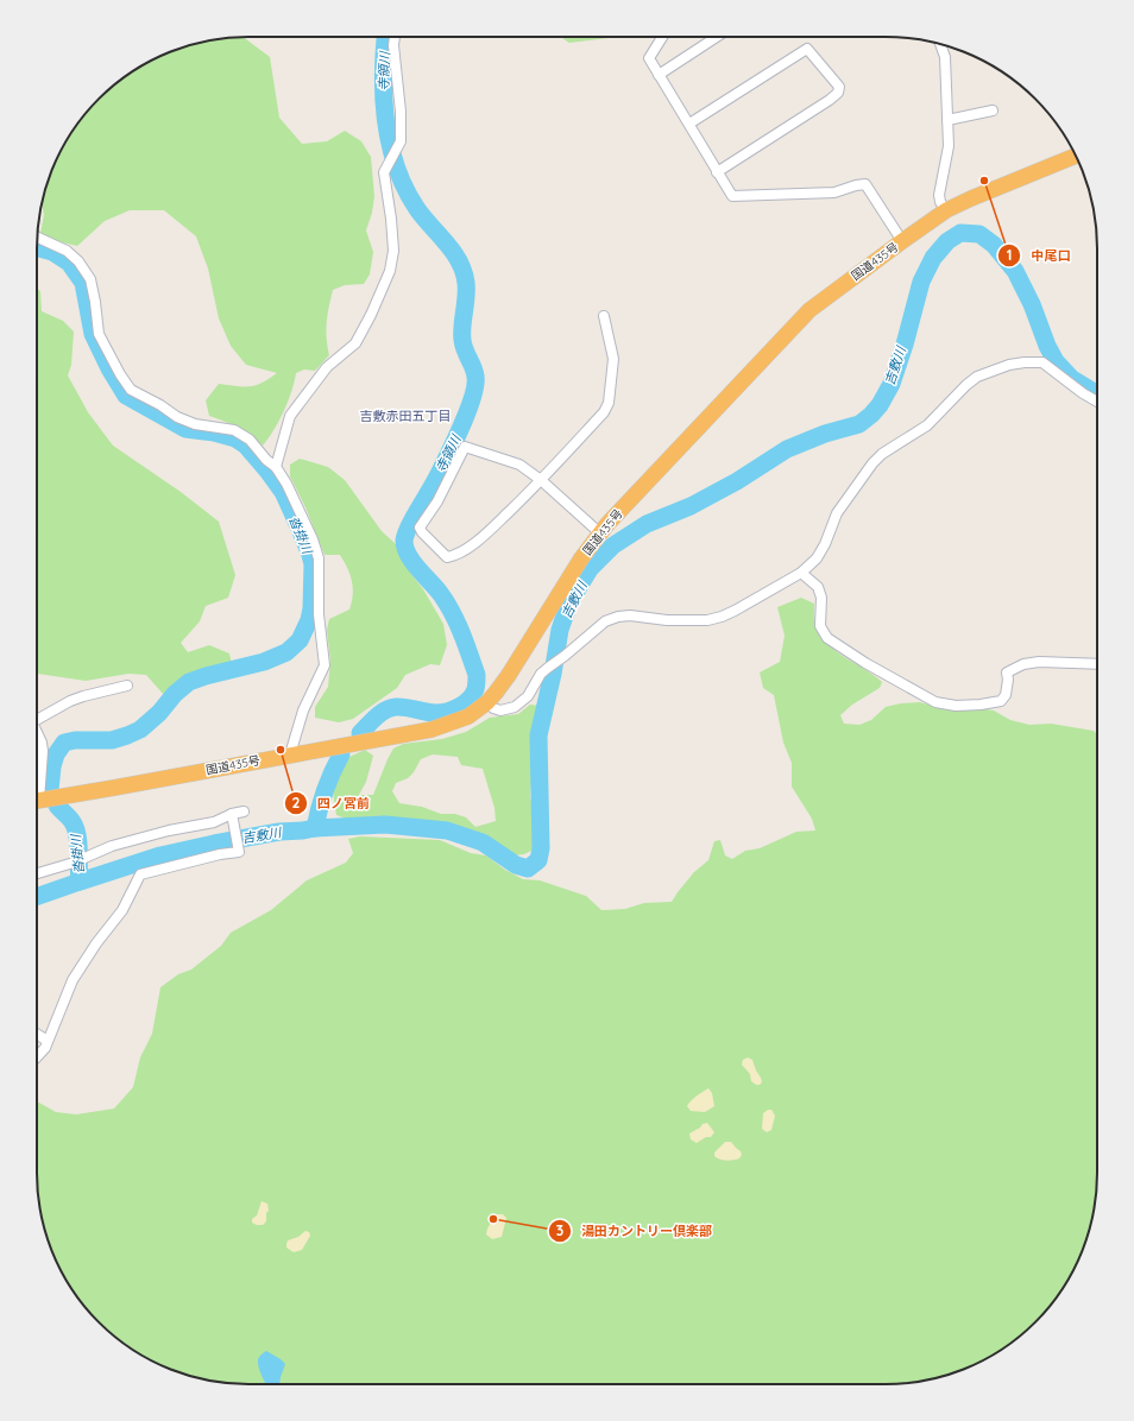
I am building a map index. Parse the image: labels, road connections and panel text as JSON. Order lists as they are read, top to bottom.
{
  "streets": {
    "highway": ["国道435号"]
  },
  "districts": ["吉敷赤田五丁目"],
  "water": ["寺領川", "吉敷川", "沓掛川"],
  "places": ["中尾口", "四ノ宮前", "湯田カントリー倶楽部"]
}
